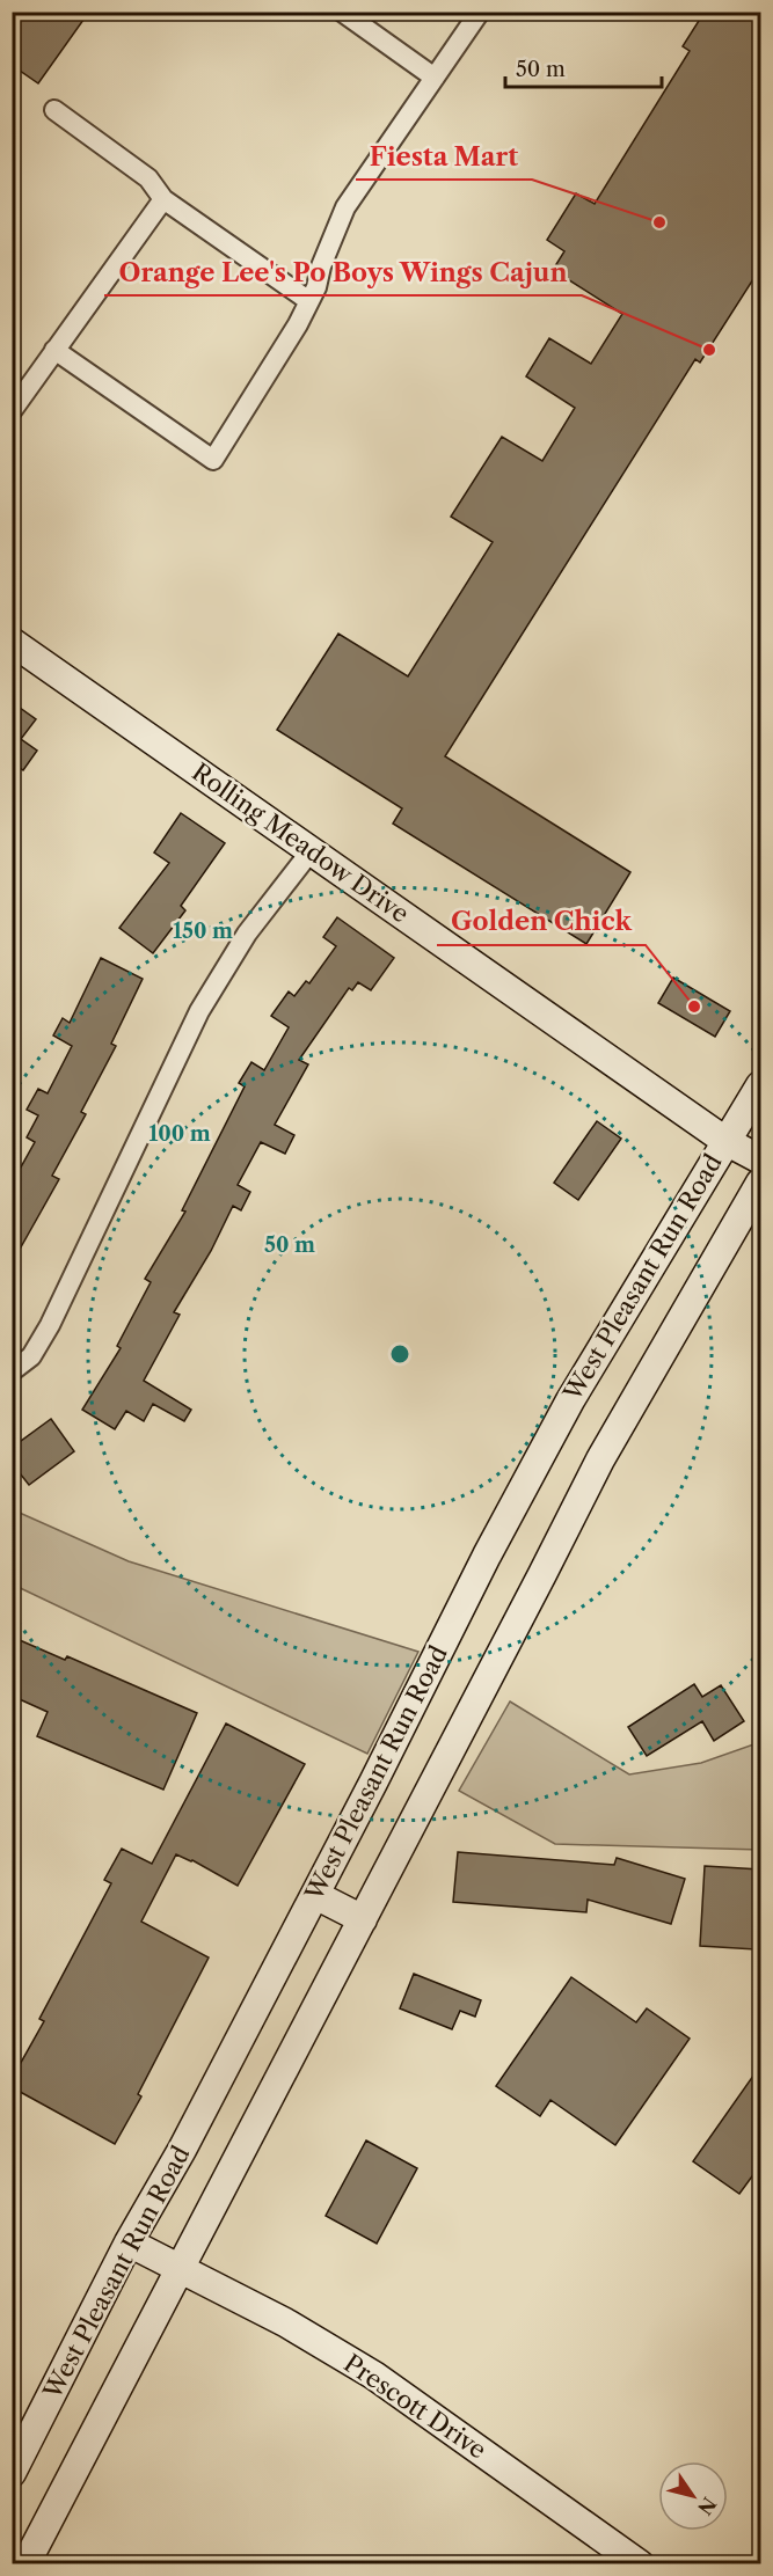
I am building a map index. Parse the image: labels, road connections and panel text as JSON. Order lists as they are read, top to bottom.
{
  "streets": {
    "main road": ["Rolling Meadow Drive", "West Pleasant Run Road", "Prescott Drive"]
  },
  "crossings": [
    ["Rolling Meadow Drive", "West Pleasant Run Road"],
    ["West Pleasant Run Road", "Prescott Drive"]
  ],
  "places": ["Fiesta Mart", "Orange Lee's Po Boys Wings Cajun", "Golden Chick"],
  "scale_bar": "50 m",
  "north": "bottom right",
  "rings": ["150 m", "100 m", "50 m"]
}
